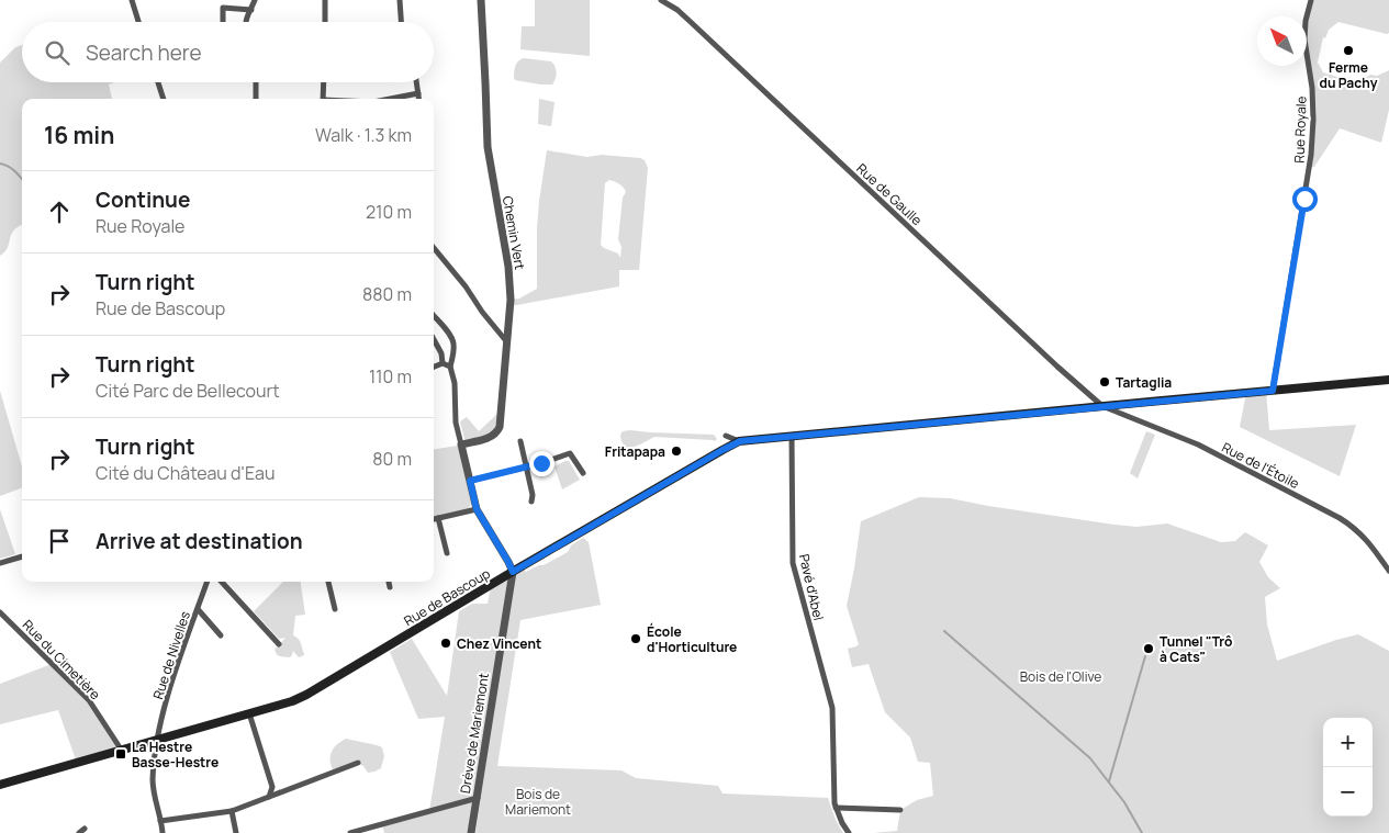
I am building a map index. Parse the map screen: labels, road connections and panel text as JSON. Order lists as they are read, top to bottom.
{
  "streets": {
    "main road": ["Rue de Bascoup"],
    "street": [
      "Rue Royale",
      "Rue de Gaulle",
      "Chemin Vert",
      "Rue de l'Étoile",
      "Pavé d'Abel",
      "Rue de Nivelles",
      "Rue du Cimetière",
      "Drève de Mariemont"
    ]
  },
  "crossings": [
    ["Rue Royale", "Rue de Bascoup"],
    ["Rue de Gaulle", "Rue de l'Étoile"],
    ["Rue de Gaulle", "Rue de Bascoup"],
    ["Rue de l'Étoile", "Rue de Bascoup"],
    ["Pavé d'Abel", "Rue de Bascoup"],
    ["Rue de Bascoup", "Rue de Nivelles"],
    ["Rue de Bascoup", "Rue du Cimetière"],
    ["Rue de Bascoup", "Drève de Mariemont"]
  ],
  "parks": ["Bois de l'Olive", "Bois de Mariemont"],
  "places": {
    "other": [
      "Ferme du Pachy",
      "Tartaglia",
      "Fritapapa",
      "École d'Horticulture",
      "Chez Vincent",
      "Tunnel \"Trô à Cats\""
    ],
    "transit": ["La Hestre Basse-Hestre"]
  },
  "north": "top left",
  "page": {
    "search": "Search here",
    "heading": ["16 min", "Walk · 1.3 km"],
    "list": [
      ["Continue", "Rue Royale", "210 m"],
      ["Turn right", "Rue de Bascoup", "880 m"],
      ["Turn right", "Cité Parc de Bellecourt", "110 m"],
      ["Turn right", "Cité du Château d'Eau", "80 m"],
      "Arrive at destination"
    ],
    "map_buttons": ["+", "−"]
  }
}
